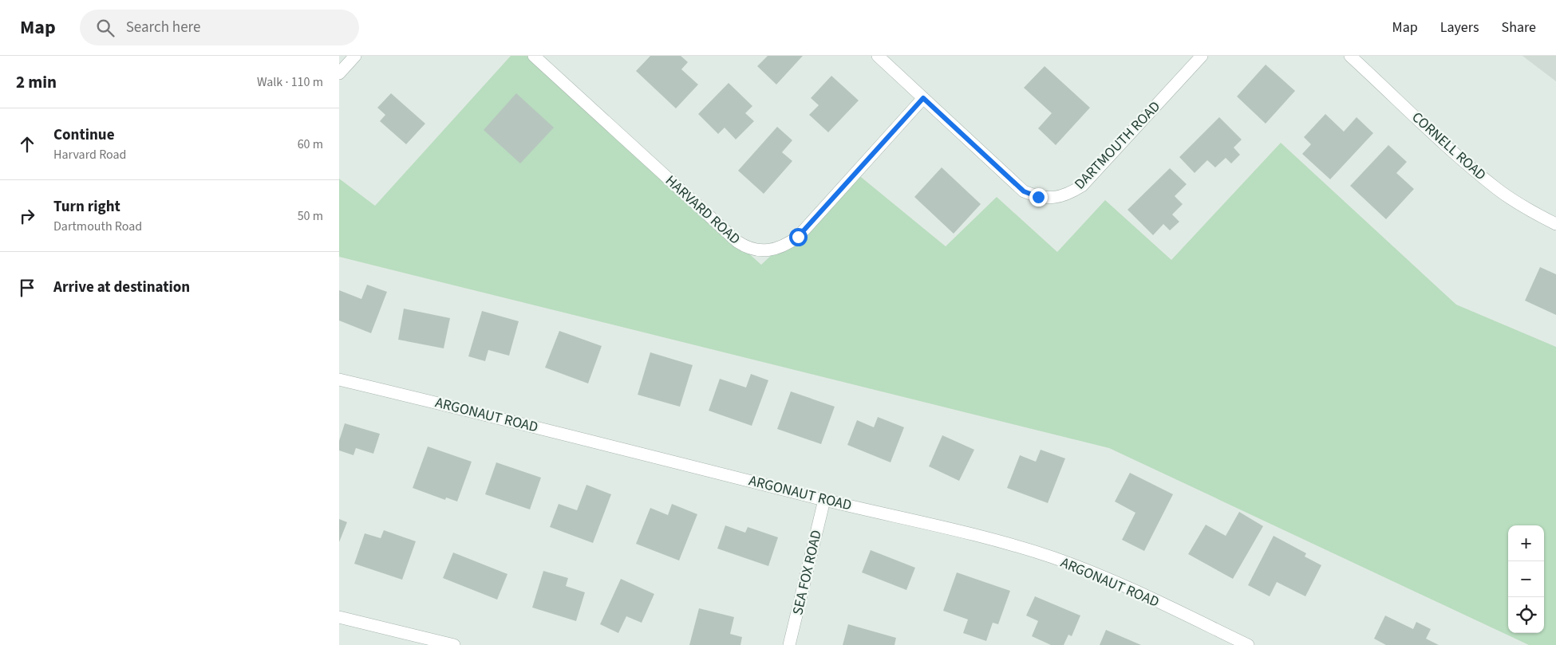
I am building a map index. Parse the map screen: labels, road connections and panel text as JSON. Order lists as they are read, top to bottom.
{
  "streets": {
    "street": [
      "DARTMOUTH ROAD",
      "CORNELL ROAD",
      "HARVARD ROAD",
      "ARGONAUT ROAD",
      "SEA FOX ROAD"
    ]
  },
  "crossings": [
    ["DARTMOUTH ROAD", "HARVARD ROAD"],
    ["ARGONAUT ROAD", "SEA FOX ROAD"]
  ],
  "page": {
    "header": "Map",
    "search": "Search here",
    "nav": ["Map", "Layers", "Share"],
    "heading": ["2 min", "Walk · 110 m"],
    "list": [
      ["Continue", "Harvard Road", "60 m"],
      ["Turn right", "Dartmouth Road", "50 m"],
      "Arrive at destination"
    ],
    "map_buttons": ["+", "−"]
  }
}
